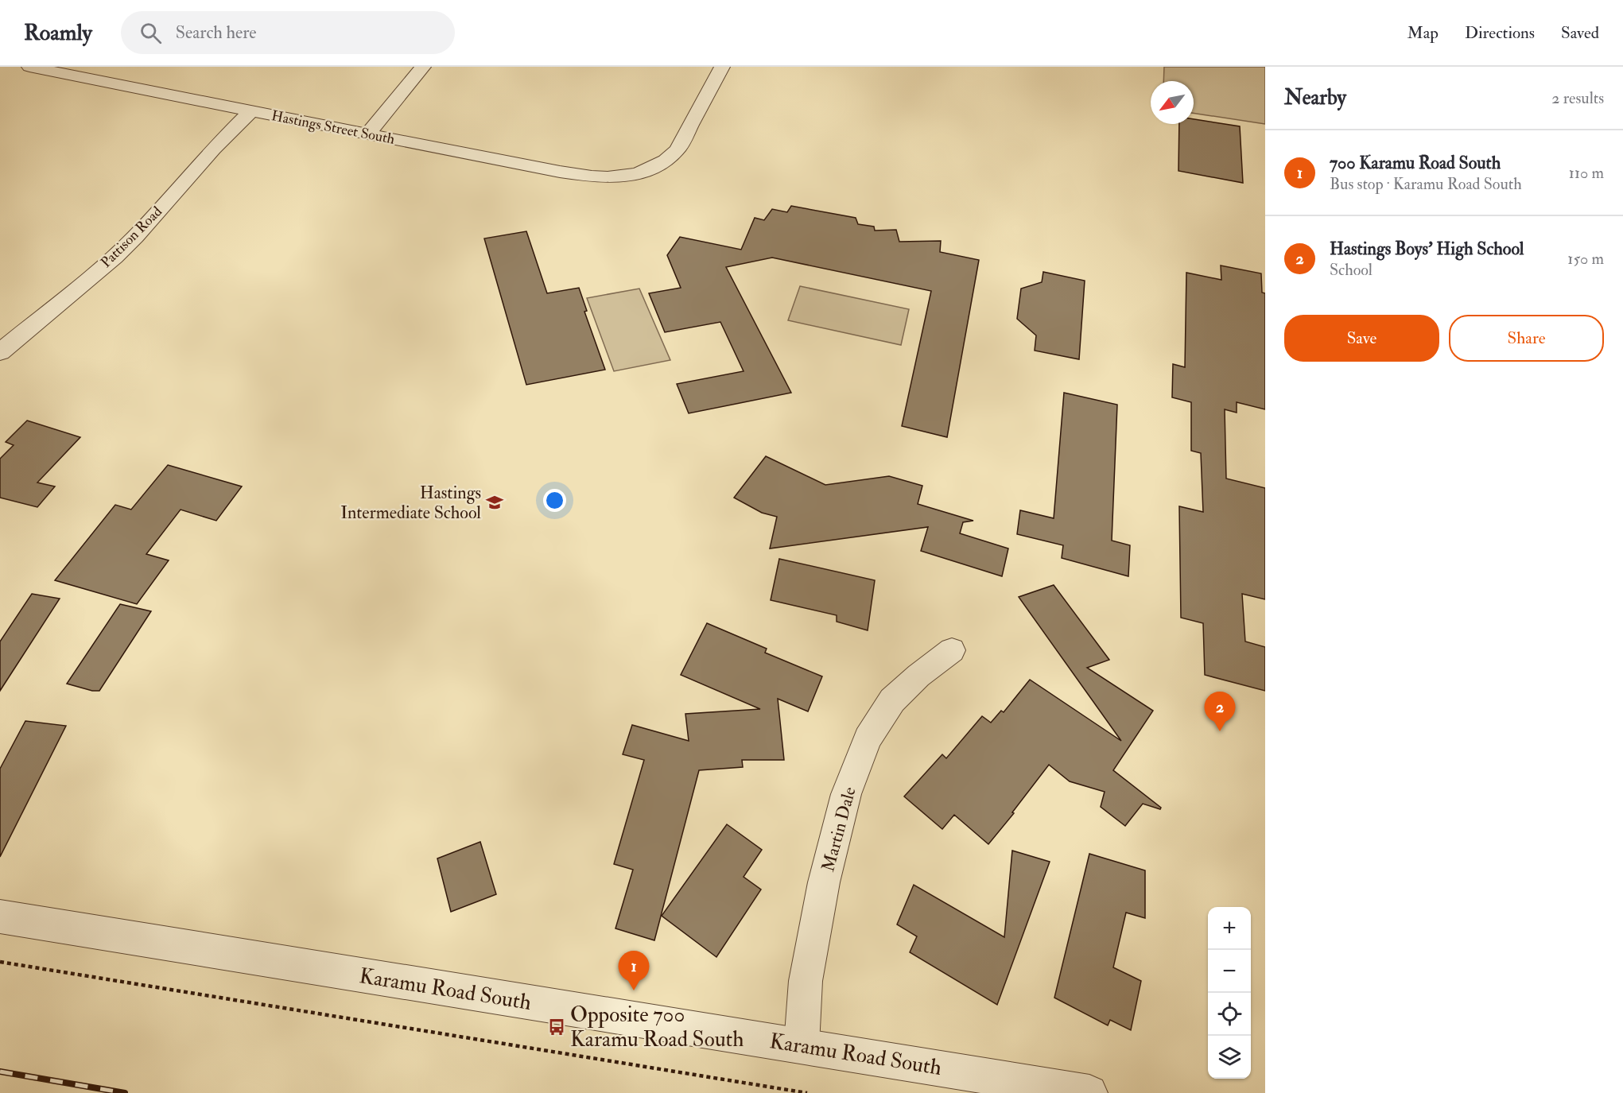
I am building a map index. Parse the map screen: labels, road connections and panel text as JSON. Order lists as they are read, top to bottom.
{
  "streets": {
    "street": [
      "Hastings Street South",
      "Pattison Road",
      "Martin Dale",
      "Karamu Road South"
    ]
  },
  "crossings": [
    ["Hastings Street South", "Pattison Road"],
    ["Martin Dale", "Karamu Road South"]
  ],
  "places": {
    "school or university": ["Hastings Intermediate School"],
    "bus stop": ["Opposite 700 Karamu Road South"]
  },
  "north": "bottom left",
  "page": {
    "header": "Roamly",
    "search": "Search here",
    "nav": ["Map", "Directions", "Saved"],
    "heading": ["Nearby", "2 results"],
    "list": [
      {
        "mark": "1",
        "name": "700 Karamu Road South",
        "note": "Bus stop · Karamu Road South",
        "value": "110 m"
      },
      {
        "mark": "2",
        "name": "Hastings Boys' High School",
        "note": "School",
        "value": "150 m"
      }
    ],
    "buttons": ["Save", "Share"],
    "pins": ["2", "1"],
    "map_buttons": ["+", "−"]
  }
}
